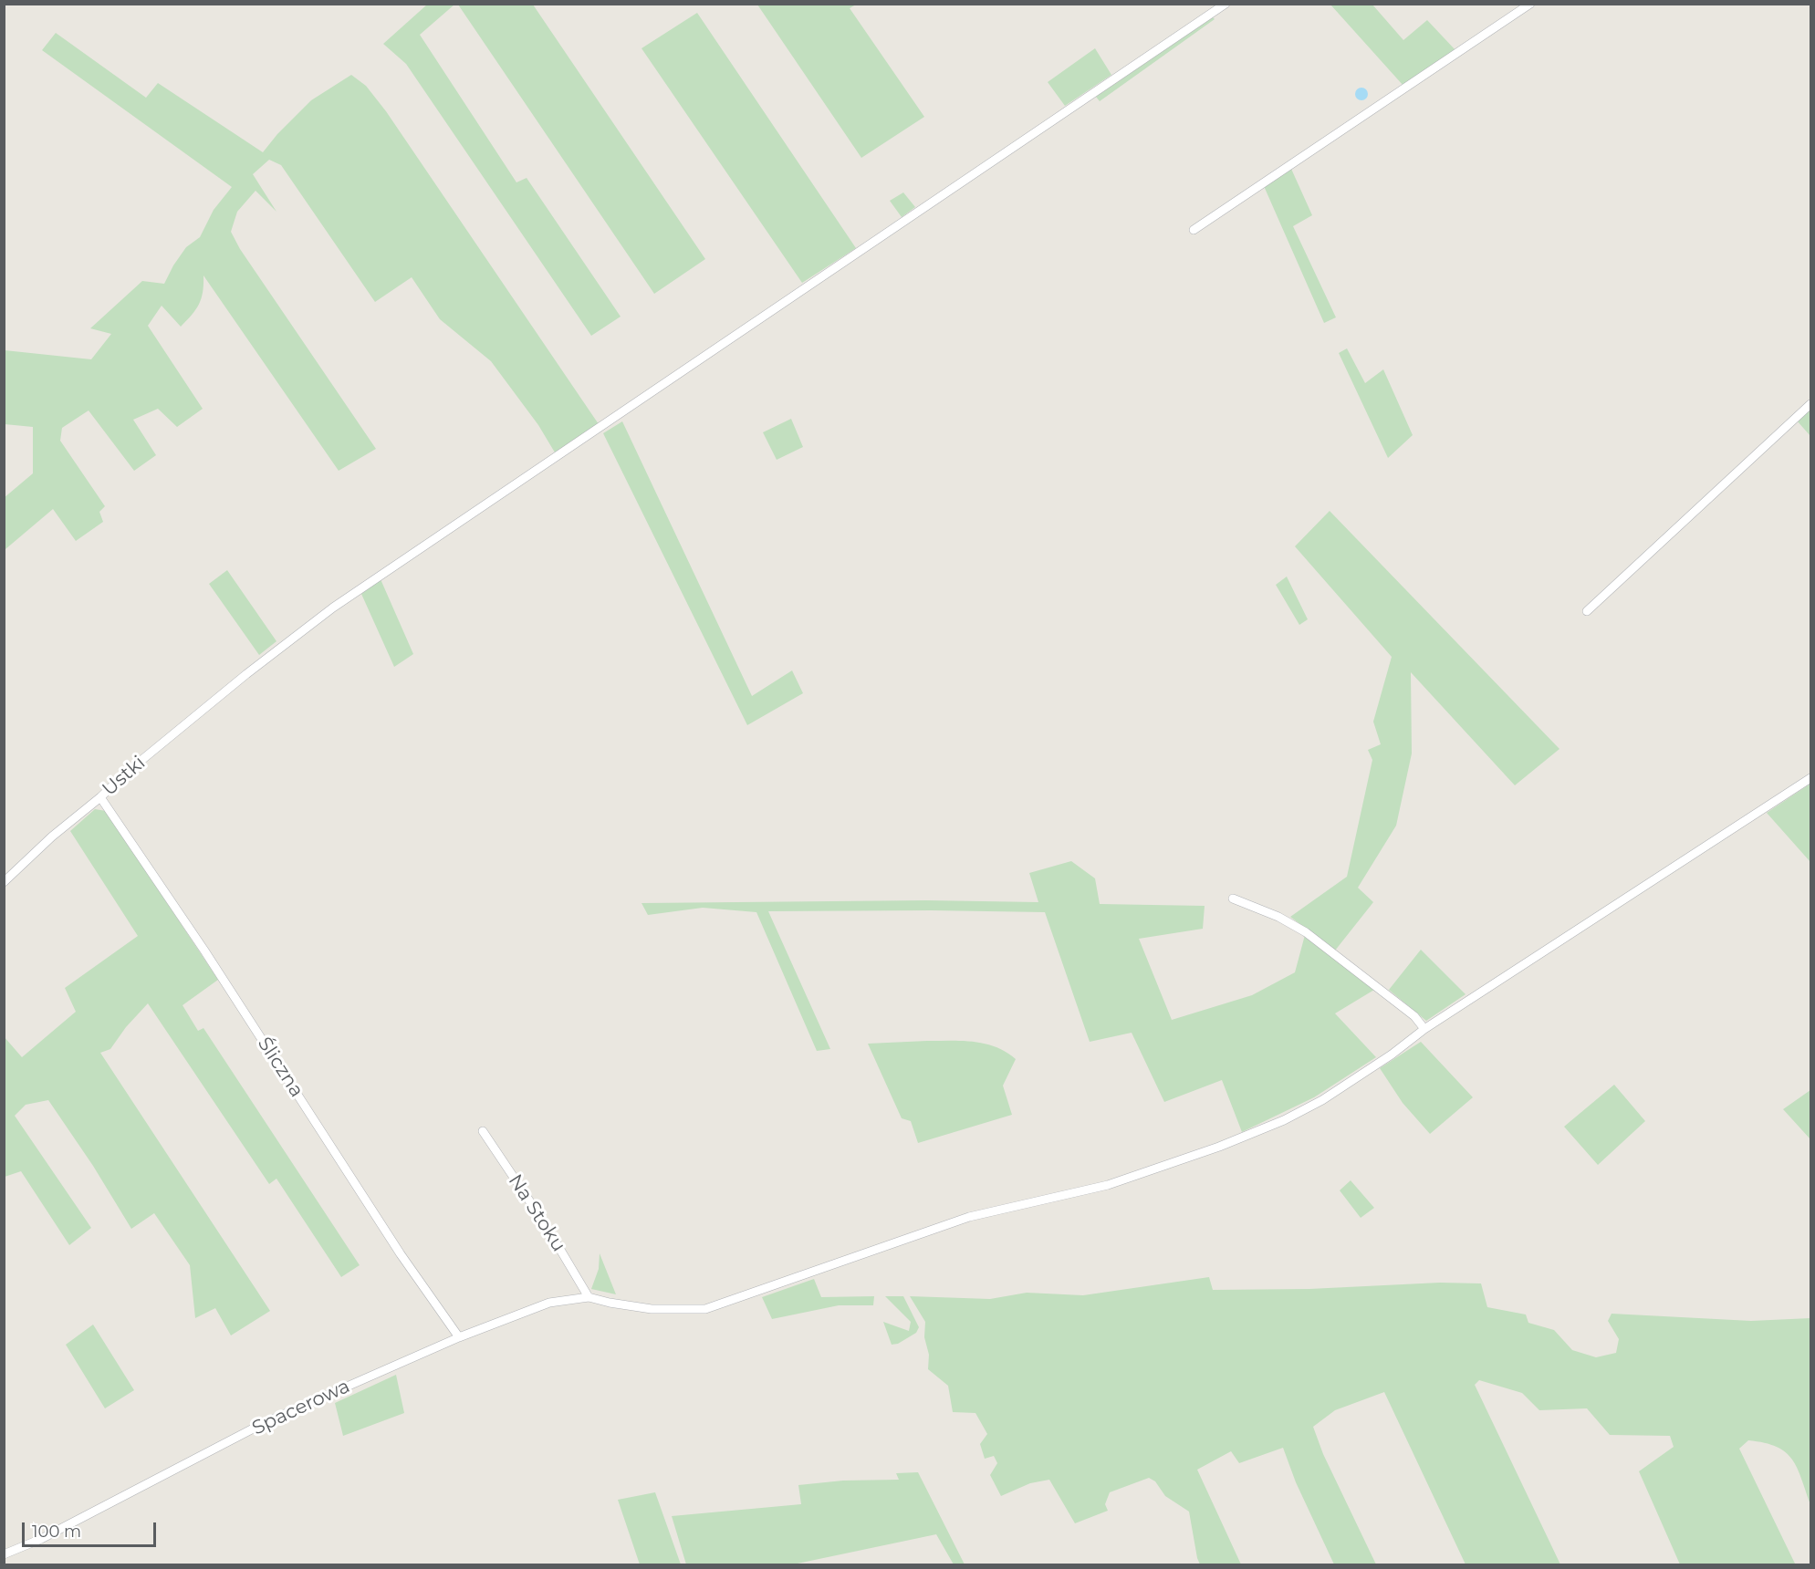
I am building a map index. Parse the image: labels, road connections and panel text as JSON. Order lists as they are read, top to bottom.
{
  "streets": {
    "street": [
      "Ustki",
      "Śliczna",
      "Na Stoku",
      "Spacerowa"
    ]
  },
  "crossings": [
    ["Ustki", "Śliczna"],
    ["Śliczna", "Spacerowa"],
    ["Na Stoku", "Spacerowa"]
  ],
  "scale_bar": "100 m"
}
